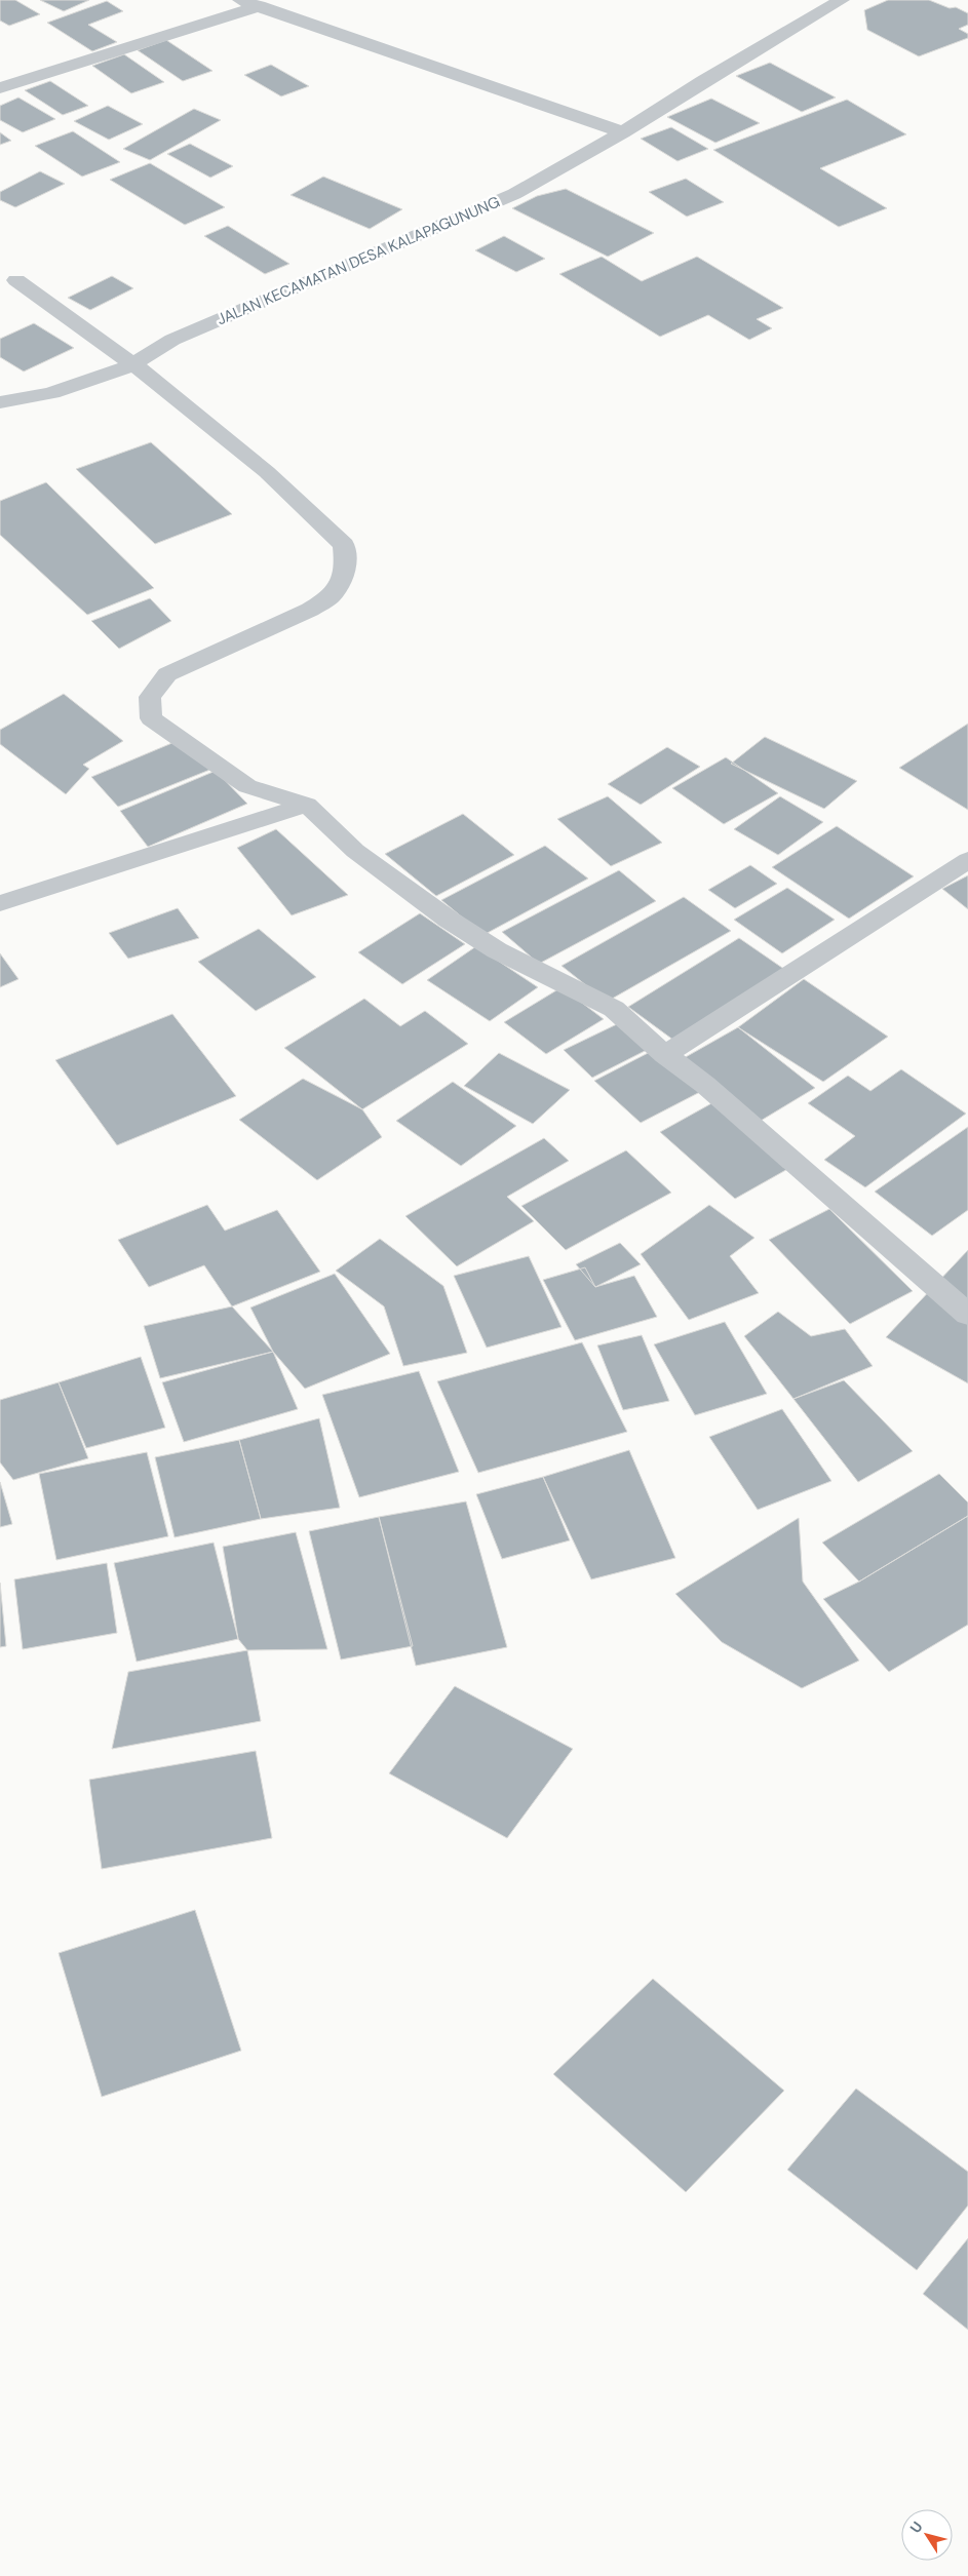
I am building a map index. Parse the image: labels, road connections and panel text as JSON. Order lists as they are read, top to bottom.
{
  "streets": {
    "street": ["JALAN KECAMATAN DESA KALAPAGUNUNG"]
  },
  "north": "top left"
}
